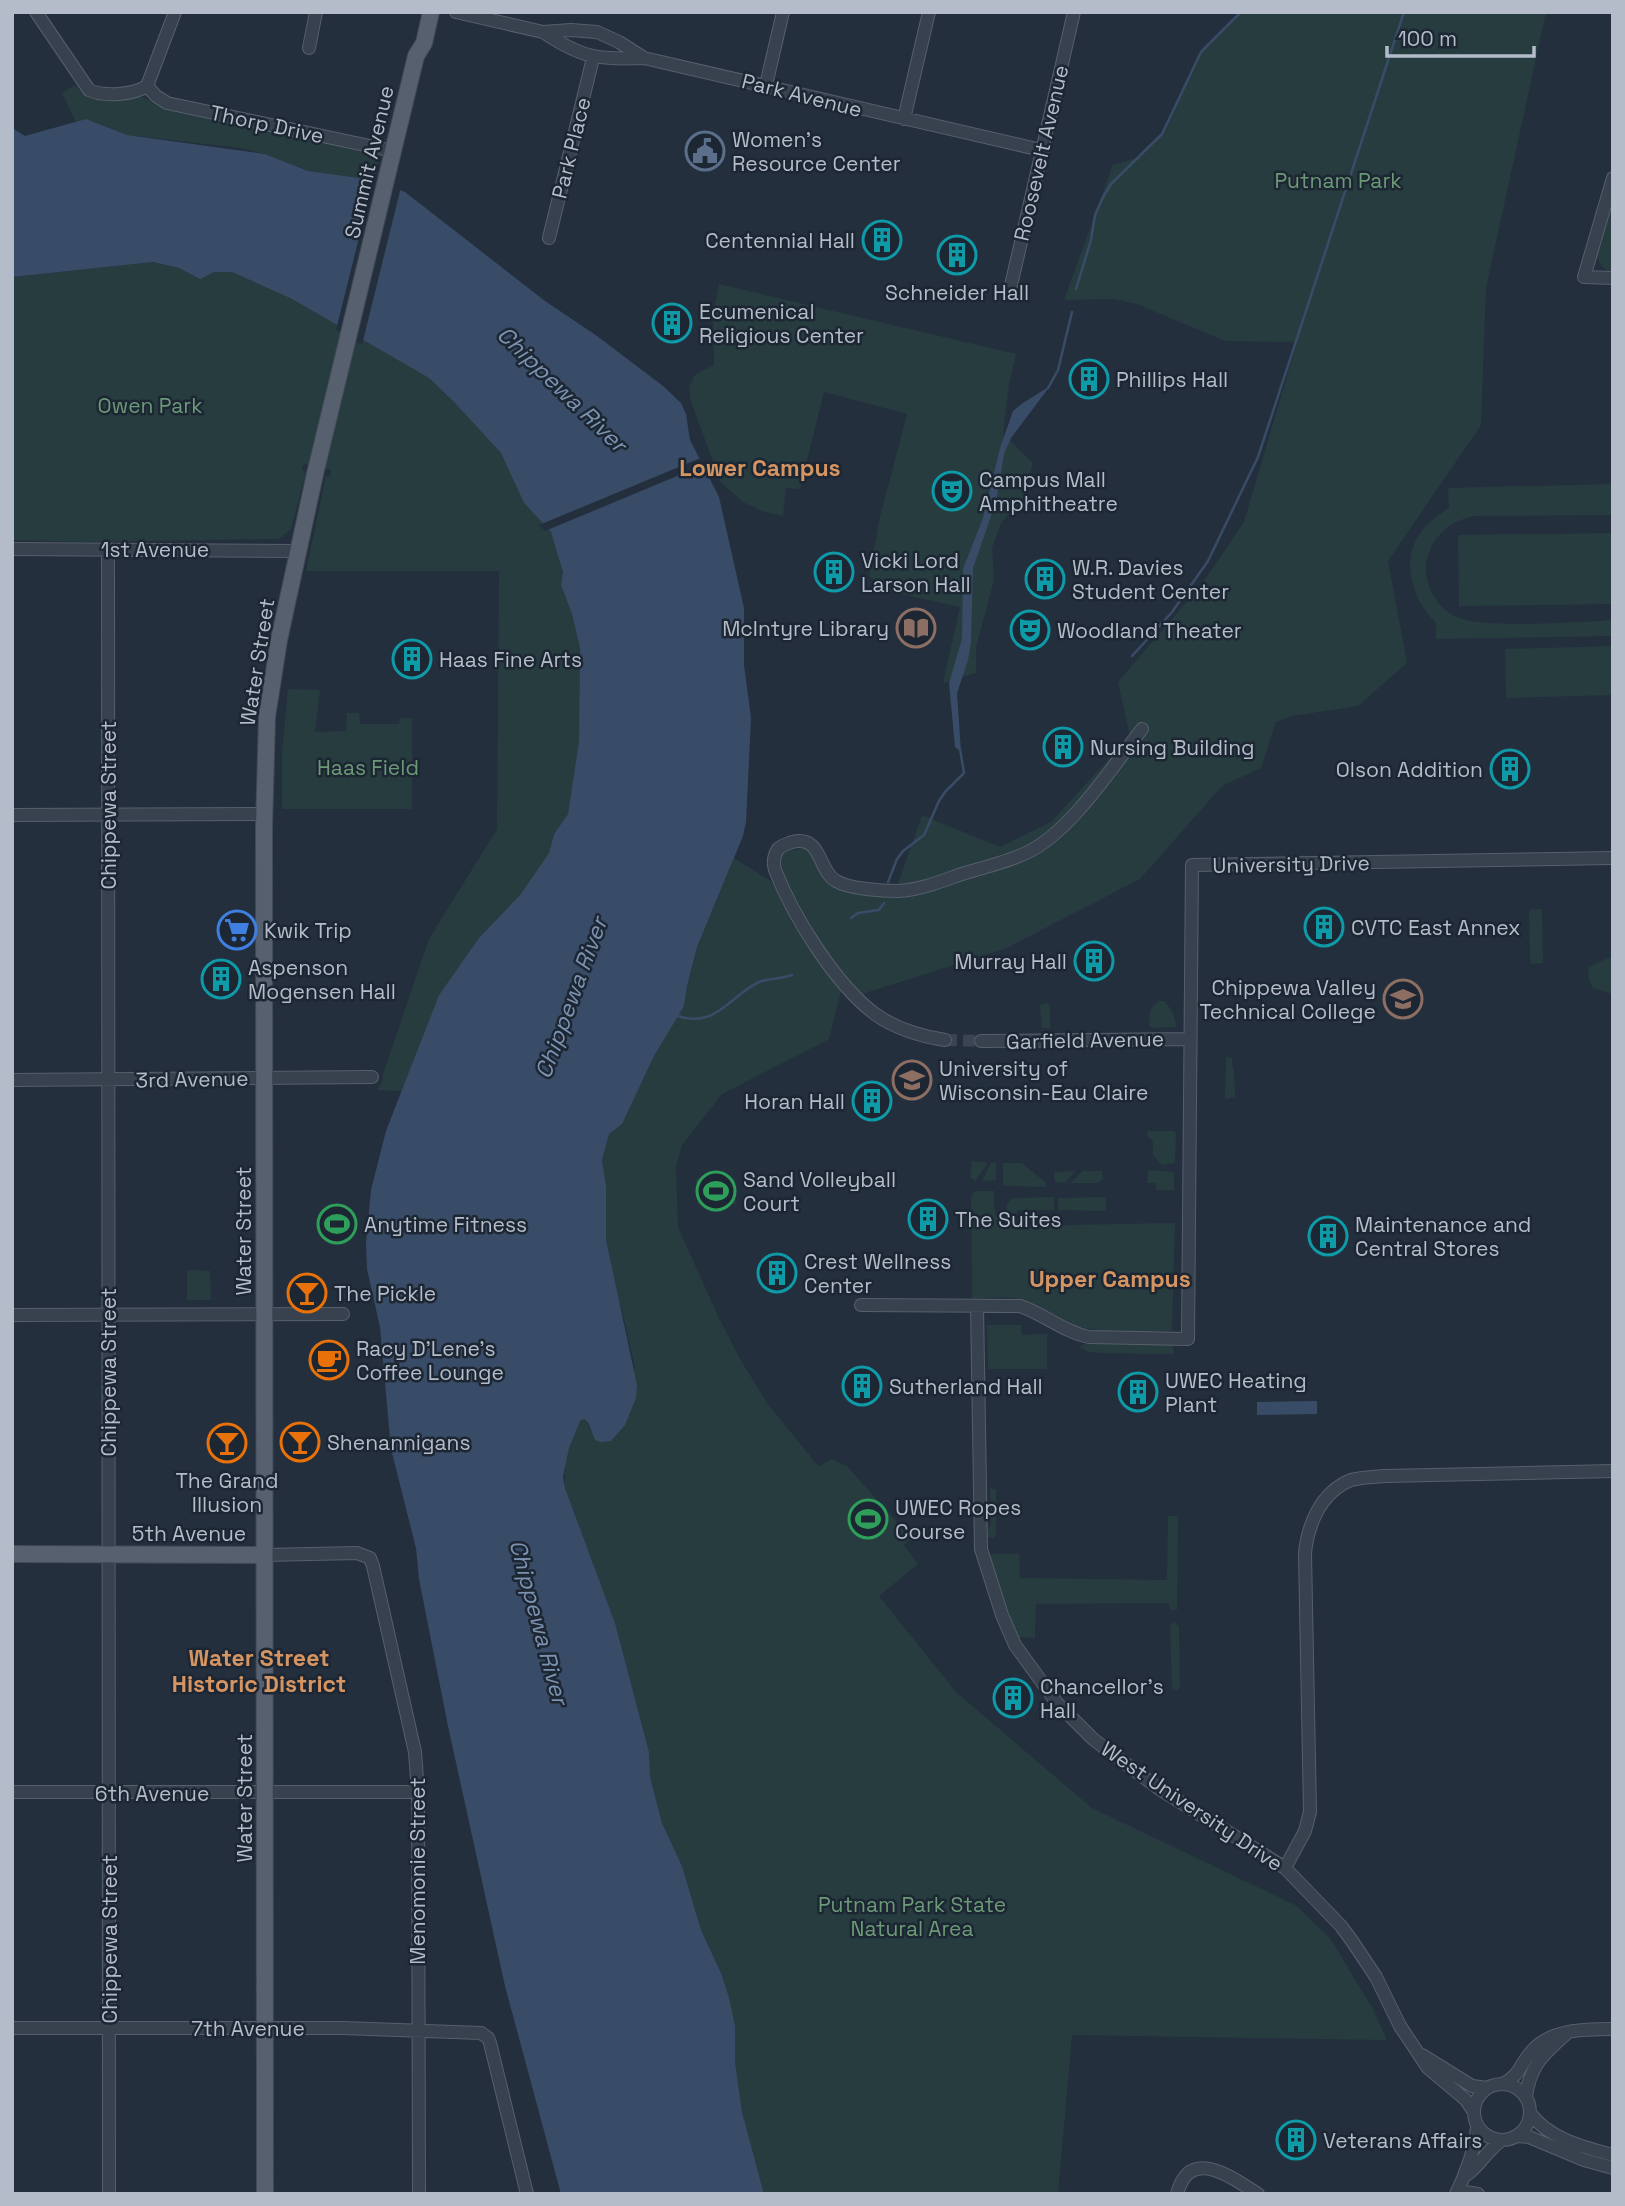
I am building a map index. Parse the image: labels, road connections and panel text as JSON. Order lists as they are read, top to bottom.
{
  "streets": {
    "main road": ["Summit Avenue", "Water Street", "5th Avenue"],
    "street": [
      "Park Avenue",
      "Thorp Drive",
      "Park Place",
      "Roosevelt Avenue",
      "1st Avenue",
      "Chippewa Street",
      "University Drive",
      "Garfield Avenue",
      "3rd Avenue",
      "6th Avenue",
      "West University Drive",
      "Menomonie Street",
      "7th Avenue"
    ]
  },
  "crossings": [
    ["Park Avenue", "Park Place"],
    ["Park Avenue", "Roosevelt Avenue"],
    ["Thorp Drive", "Summit Avenue"],
    ["Summit Avenue", "Water Street"],
    ["1st Avenue", "Water Street"],
    ["1st Avenue", "Chippewa Street"],
    ["Water Street", "3rd Avenue"],
    ["Water Street", "5th Avenue"],
    ["Water Street", "6th Avenue"],
    ["Water Street", "7th Avenue"],
    ["Chippewa Street", "3rd Avenue"],
    ["Chippewa Street", "5th Avenue"],
    ["Chippewa Street", "6th Avenue"],
    ["Chippewa Street", "7th Avenue"],
    ["University Drive", "Garfield Avenue"],
    ["University Drive", "West University Drive"],
    ["5th Avenue", "Menomonie Street"],
    ["6th Avenue", "Menomonie Street"],
    ["Menomonie Street", "7th Avenue"]
  ],
  "districts": ["Lower Campus", "Upper Campus", "Water Street Historic District"],
  "water": ["Chippewa River"],
  "parks": [
    "Putnam Park",
    "Owen Park",
    "Haas Field",
    "Putnam Park State Natural Area"
  ],
  "places": {
    "public building": ["Women's Resource Center"],
    "building": [
      "Centennial Hall",
      "Schneider Hall",
      "Ecumenical Religious Center",
      "Phillips Hall",
      "Vicki Lord Larson Hall",
      "W.R. Davies Student Center",
      "Haas Fine Arts",
      "Nursing Building",
      "Olson Addition",
      "CVTC East Annex",
      "Murray Hall",
      "Aspenson Mogensen Hall",
      "Horan Hall",
      "The Suites",
      "Maintenance and Central Stores",
      "Crest Wellness Center",
      "Sutherland Hall",
      "UWEC Heating Plant",
      "Chancellor's Hall",
      "Veterans Affairs"
    ],
    "theatre": ["Campus Mall Amphitheatre", "Woodland Theater"],
    "library": ["McIntyre Library"],
    "supermarket": ["Kwik Trip"],
    "school or university": ["Chippewa Valley Technical College", "University of Wisconsin-Eau Claire"],
    "sports": ["Sand Volleyball Court", "Anytime Fitness", "UWEC Ropes Course"],
    "bar": ["The Pickle", "Shenannigans", "The Grand Illusion"],
    "cafe": ["Racy D'Lene's Coffee Lounge"]
  },
  "scale_bar": "100 m"
}
